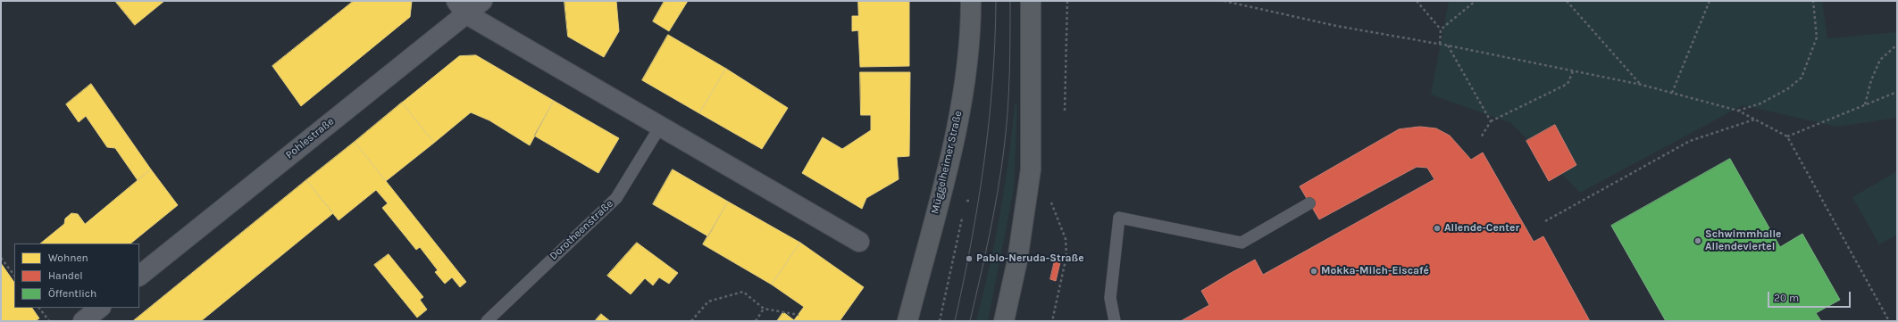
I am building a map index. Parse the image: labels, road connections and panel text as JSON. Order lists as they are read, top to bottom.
{
  "streets": {
    "main road": ["Müggelheimer Straße"],
    "street": ["Pohlestraße"],
    "lane": ["Dorotheenstraße"]
  },
  "places": [
    "Allende-Center",
    "Schwimmhalle Allendeviertel",
    "Pablo-Neruda-Straße",
    "Mokka-Milch-Eiscafé"
  ],
  "legend": ["Wohnen", "Handel", "Öffentlich"],
  "scale_bar": "20 m"
}
